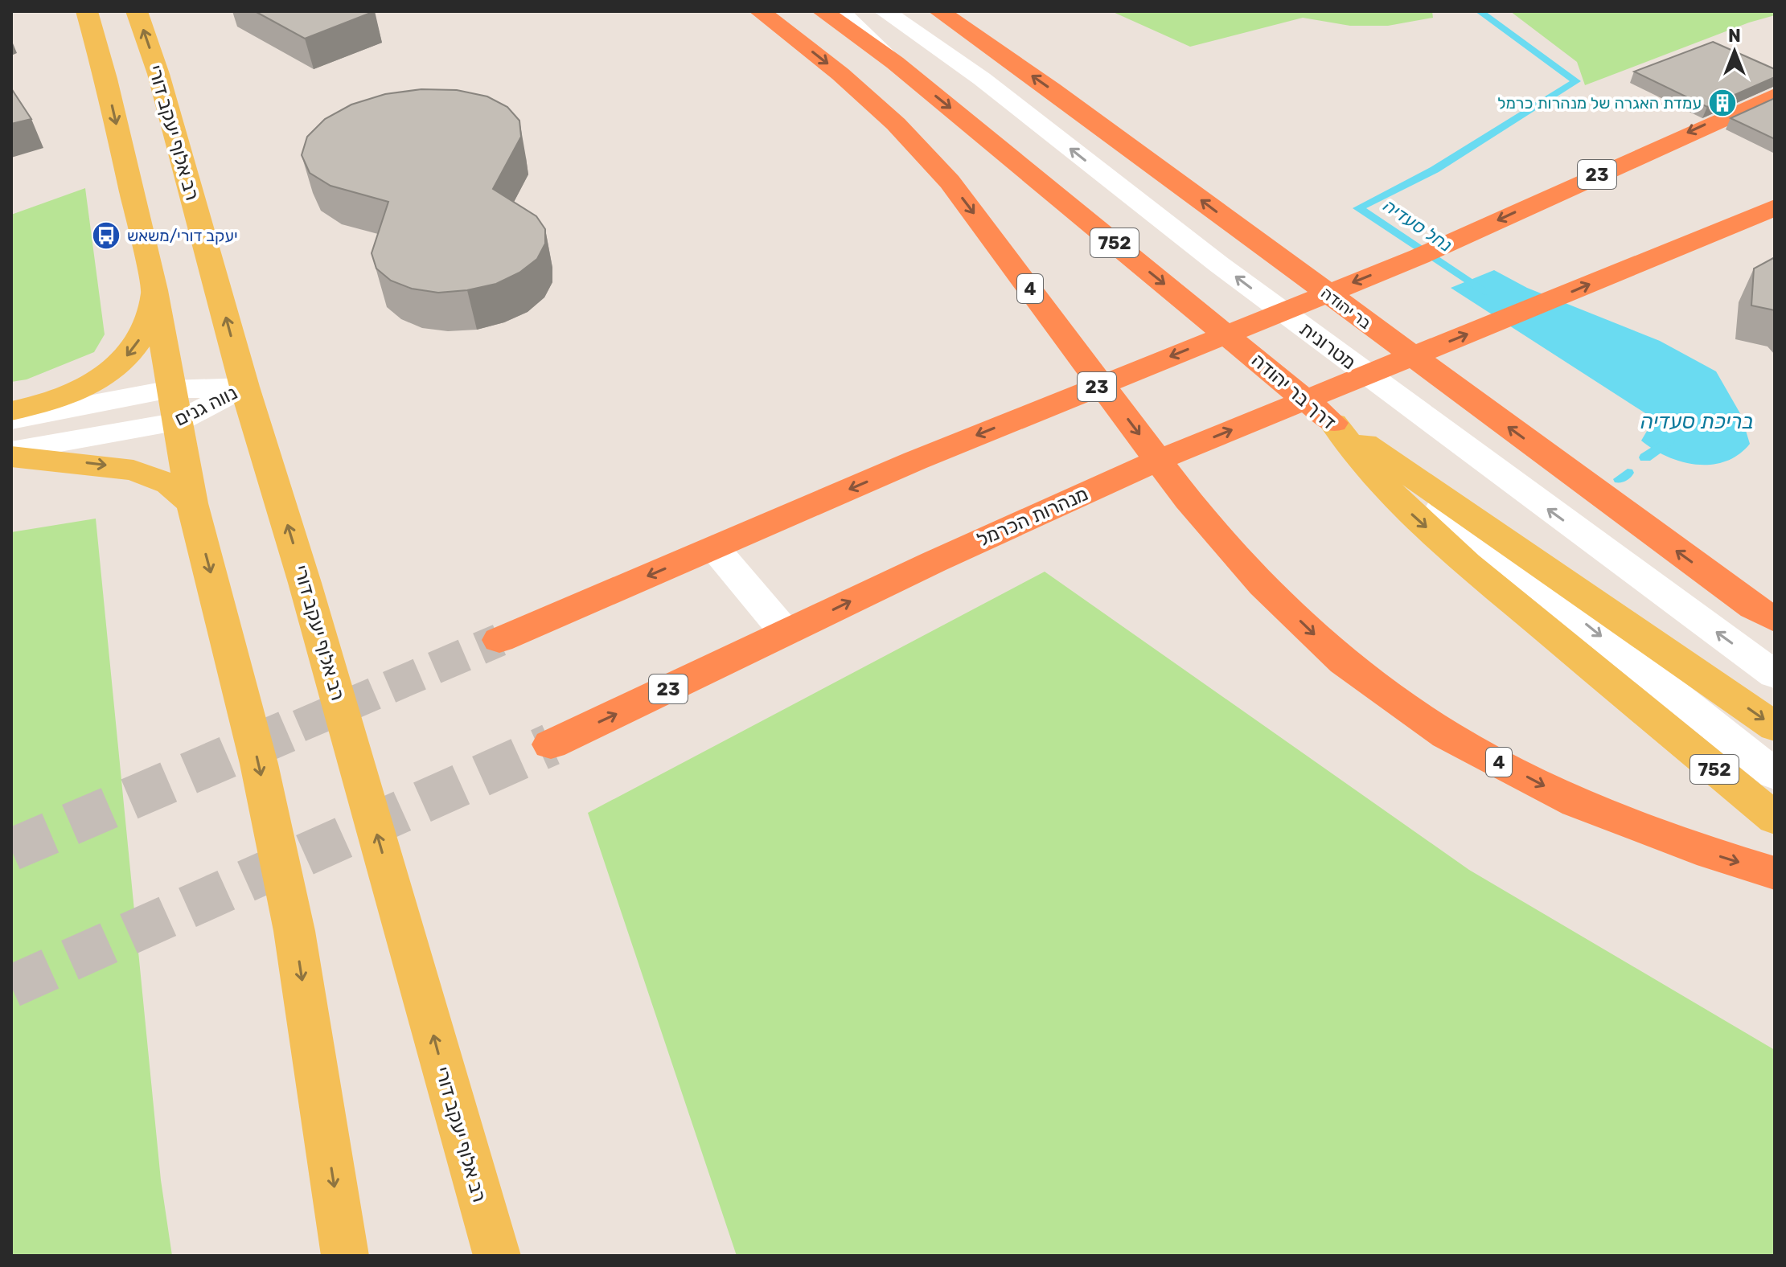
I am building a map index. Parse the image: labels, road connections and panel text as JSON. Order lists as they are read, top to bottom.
{
  "streets": {
    "highway": [
      "23",
      "752",
      "4",
      "בר יהודה",
      "דרך בר יהודה",
      "מנהרות הכרמל"
    ],
    "main road": ["רב אלוף יעקב דורי"],
    "street": ["מטרונית", "נווה גנים"]
  },
  "crossings": [
    ["רב אלוף יעקב דורי", "נווה גנים"]
  ],
  "water": ["נחל סעדיה", "בריכת סעדיה"],
  "places": {
    "building": ["עמדת האגרה של מנהרות כרמל"],
    "bus stop": ["יעקב דורי/משאש"]
  },
  "north": "top"
}
